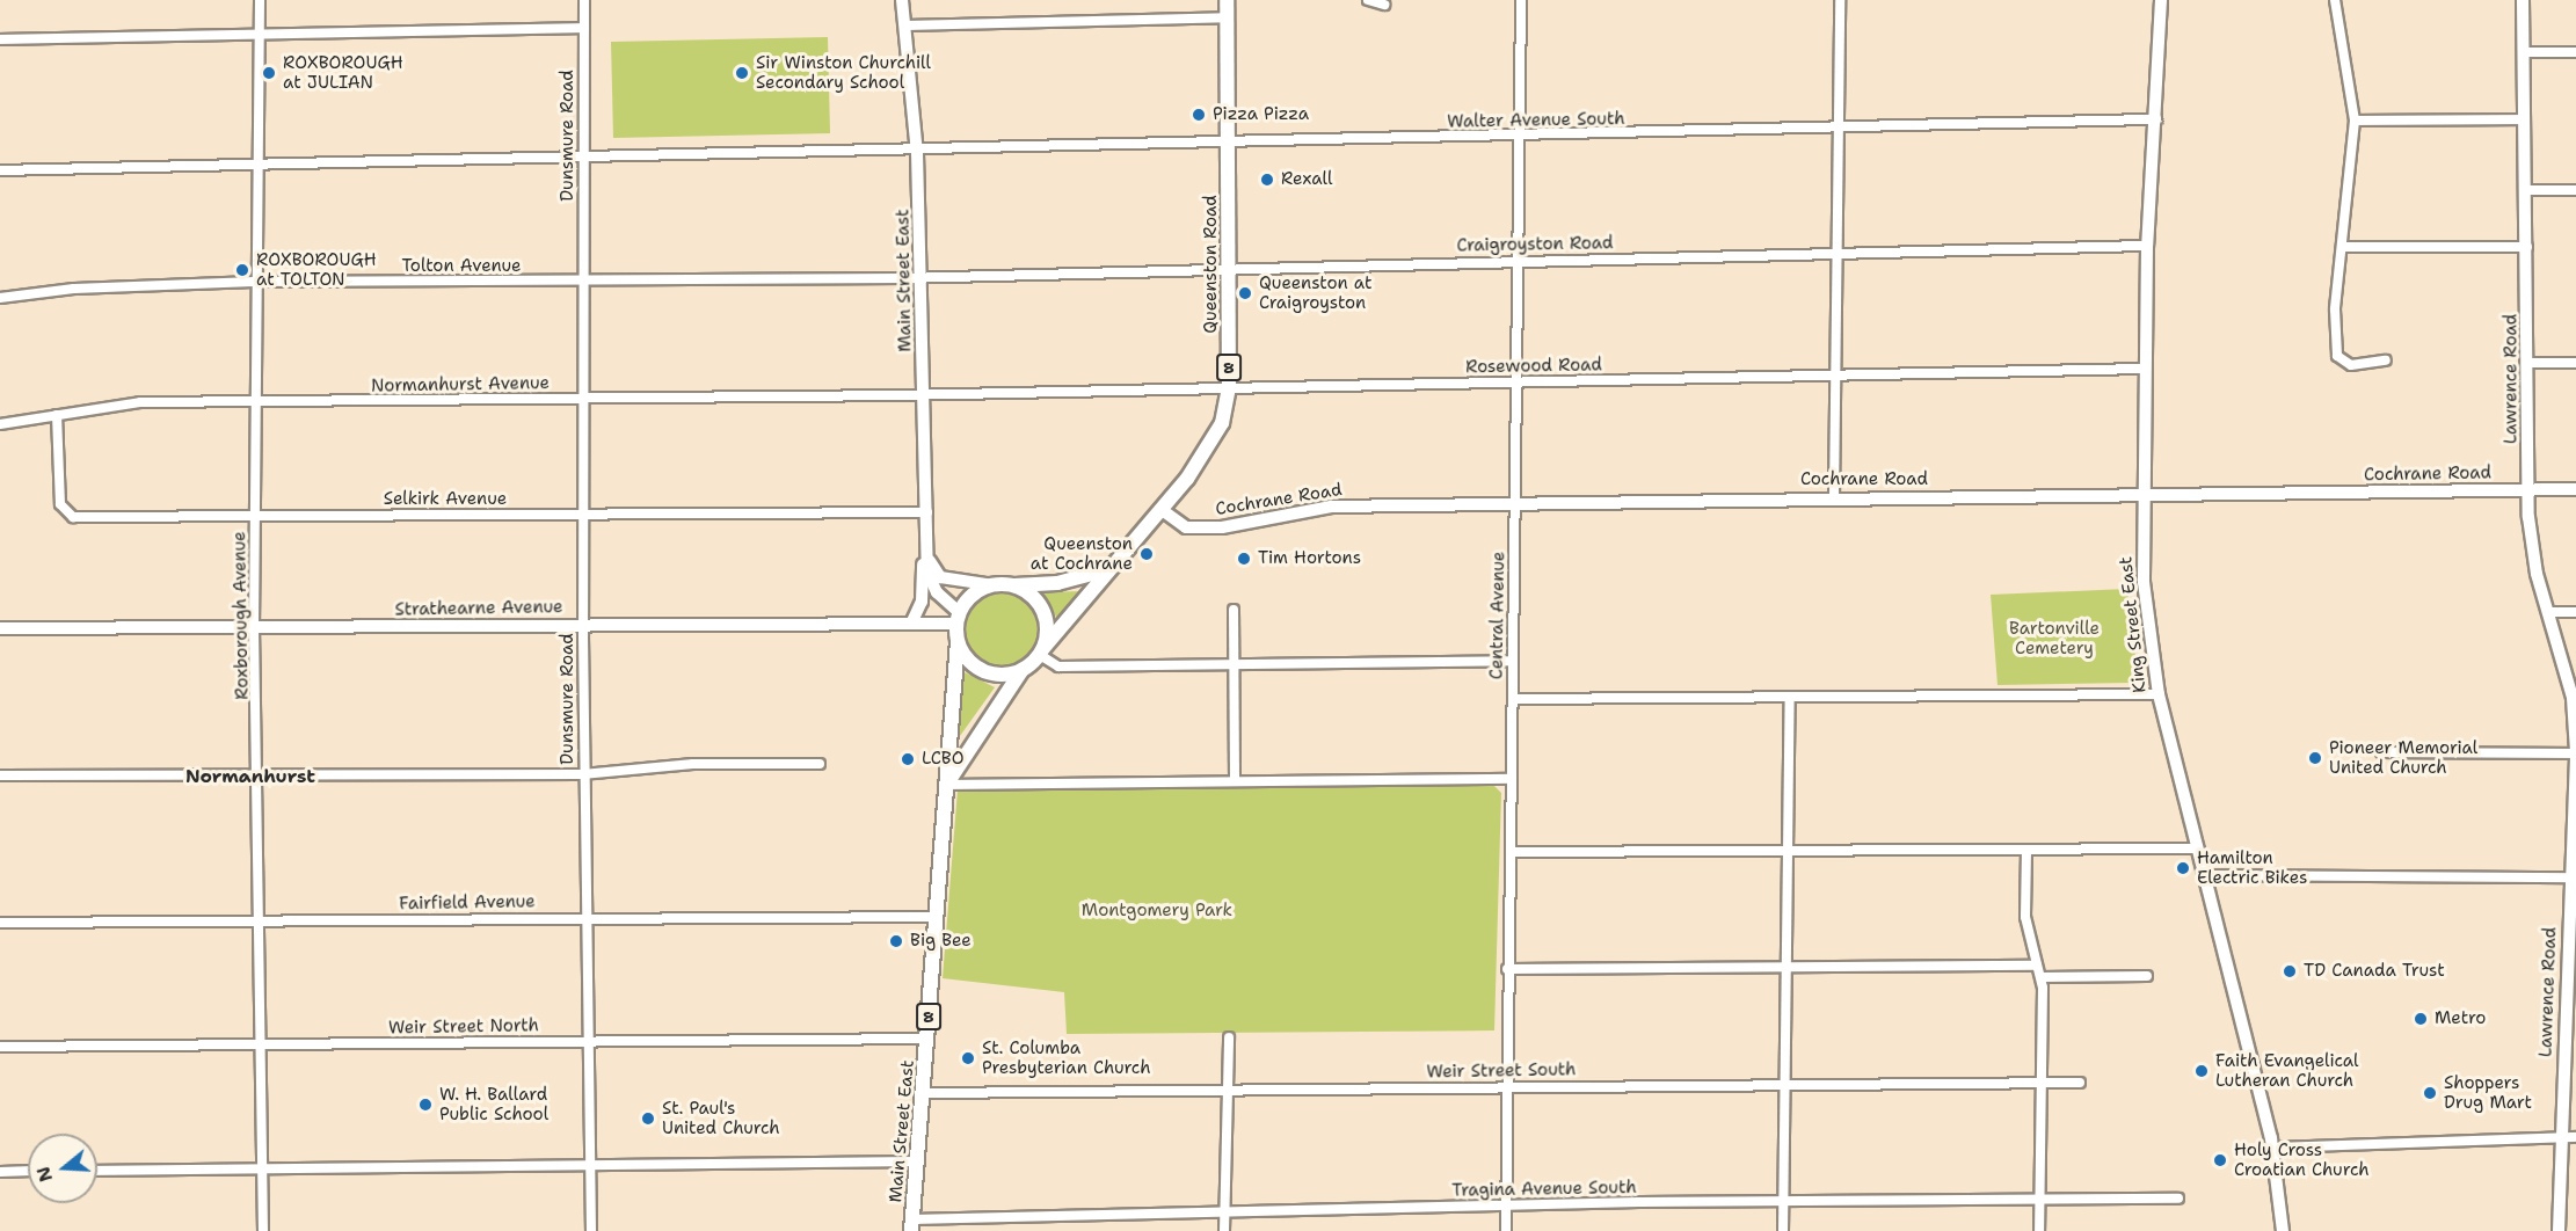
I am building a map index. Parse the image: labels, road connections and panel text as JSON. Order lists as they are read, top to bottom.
{
  "streets": {
    "main road": ["Queenston Road", "Main Street East", "8"],
    "street": [
      "Walter Avenue South",
      "Dunsmure Road",
      "Craigroyston Road",
      "Tolton Avenue",
      "Rosewood Road",
      "Lawrence Road",
      "Normanhurst Avenue",
      "Cochrane Road",
      "Selkirk Avenue",
      "Strathearne Avenue",
      "Roxborough Avenue",
      "Central Avenue",
      "King Street East",
      "Fairfield Avenue",
      "Weir Street North",
      "Weir Street South",
      "Tragina Avenue South"
    ]
  },
  "crossings": [
    ["Walter Avenue South", "Dunsmure Road"],
    ["Walter Avenue South", "Queenston Road"],
    ["Walter Avenue South", "Main Street East"],
    ["Walter Avenue South", "Roxborough Avenue"],
    ["Walter Avenue South", "Central Avenue"],
    ["Walter Avenue South", "King Street East"],
    ["Dunsmure Road", "Tolton Avenue"],
    ["Dunsmure Road", "Normanhurst Avenue"],
    ["Dunsmure Road", "Selkirk Avenue"],
    ["Dunsmure Road", "Strathearne Avenue"],
    ["Dunsmure Road", "Fairfield Avenue"],
    ["Dunsmure Road", "Weir Street North"],
    ["Craigroyston Road", "Queenston Road"],
    ["Craigroyston Road", "Tolton Avenue"],
    ["Craigroyston Road", "Main Street East"],
    ["Craigroyston Road", "Central Avenue"],
    ["Craigroyston Road", "King Street East"],
    ["Queenston Road", "Main Street East"],
    ["Queenston Road", "Rosewood Road"],
    ["Queenston Road", "Cochrane Road"],
    ["Queenston Road", "Strathearne Avenue"],
    ["Tolton Avenue", "Main Street East"],
    ["Tolton Avenue", "Roxborough Avenue"],
    ["Main Street East", "Rosewood Road"],
    ["Main Street East", "Normanhurst Avenue"],
    ["Main Street East", "Selkirk Avenue"],
    ["Main Street East", "Strathearne Avenue"],
    ["Main Street East", "Fairfield Avenue"],
    ["Main Street East", "Weir Street North"],
    ["Main Street East", "Weir Street South"],
    ["Main Street East", "Tragina Avenue South"],
    ["Rosewood Road", "Normanhurst Avenue"],
    ["Rosewood Road", "Central Avenue"],
    ["Rosewood Road", "King Street East"],
    ["Lawrence Road", "Cochrane Road"],
    ["Normanhurst Avenue", "Selkirk Avenue"],
    ["Normanhurst Avenue", "Roxborough Avenue"],
    ["Cochrane Road", "Central Avenue"],
    ["Cochrane Road", "King Street East"],
    ["Selkirk Avenue", "Roxborough Avenue"],
    ["Strathearne Avenue", "Roxborough Avenue"],
    ["Roxborough Avenue", "Fairfield Avenue"],
    ["Roxborough Avenue", "Weir Street North"],
    ["Central Avenue", "Weir Street South"],
    ["Central Avenue", "Tragina Avenue South"]
  ],
  "districts": ["Normanhurst"],
  "parks": ["Bartonville Cemetery", "Montgomery Park"],
  "places": [
    "ROXBOROUGH at JULIAN",
    "Sir Winston Churchill Secondary School",
    "Pizza Pizza",
    "Rexall",
    "ROXBOROUGH at TOLTON",
    "Queenston at Craigroyston",
    "Queenston at Cochrane",
    "Tim Hortons",
    "Pioneer Memorial United Church",
    "LCBO",
    "Hamilton Electric Bikes",
    "Big Bee",
    "TD Canada Trust",
    "Metro",
    "St. Columba Presbyterian Church",
    "Faith Evangelical Lutheran Church",
    "Shoppers Drug Mart",
    "W. H. Ballard Public School",
    "St. Paul's United Church",
    "Holy Cross Croatian Church"
  ],
  "north": "left"
}
